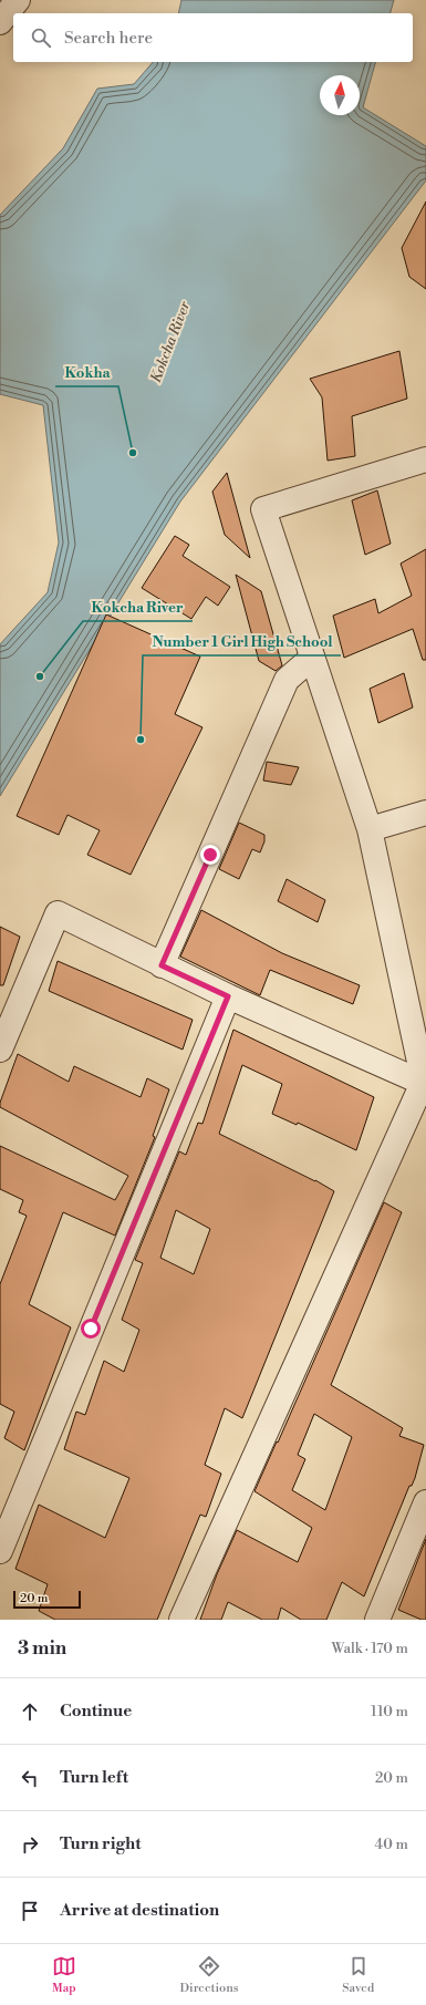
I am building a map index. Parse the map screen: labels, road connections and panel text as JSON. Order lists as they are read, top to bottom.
{
  "water": ["Kokcha River"],
  "places": ["Kokha", "Kokcha River", "Number 1 Girl High School"],
  "scale_bar": "20 m",
  "north": "top",
  "page": {
    "search": "Search here",
    "scale": "20 m",
    "heading": ["3 min", "Walk · 170 m"],
    "list": [
      ["Continue", "110 m"],
      ["Turn left", "20 m"],
      ["Turn right", "40 m"],
      "Arrive at destination"
    ],
    "nav": ["Map", "Directions", "Saved"]
  }
}
